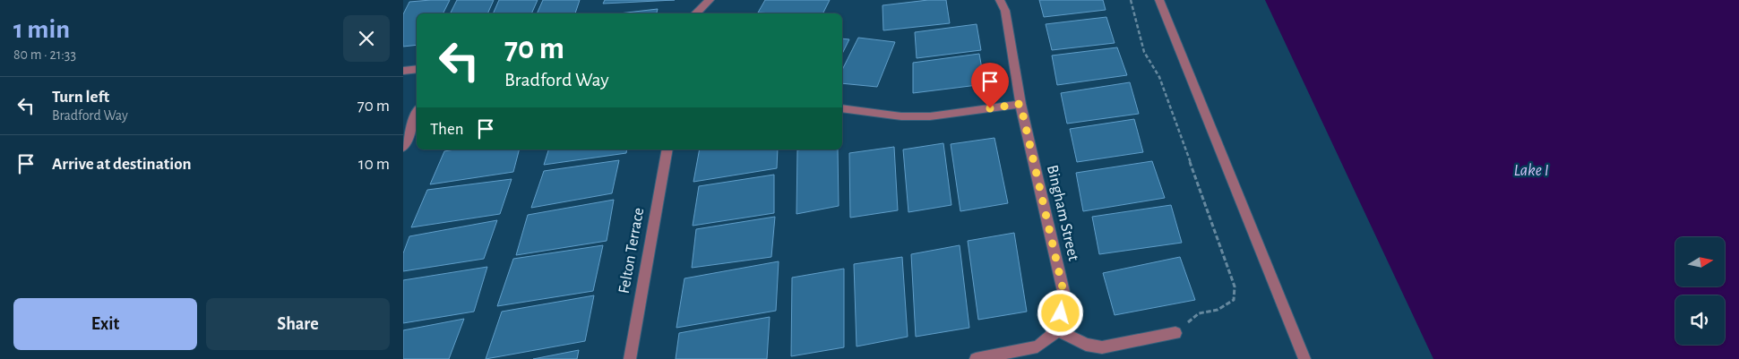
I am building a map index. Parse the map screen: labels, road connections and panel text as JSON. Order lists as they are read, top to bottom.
{
  "streets": {
    "street": ["Bingham Street", "Felton Terrace"]
  },
  "water": ["Lake I"],
  "north": "right",
  "page": {
    "heading": ["1 min", "80 m · 21:33"],
    "turn": ["70 m", "Bradford Way"],
    "list": [
      {
        "name": "Turn left",
        "note": "Bradford Way",
        "value": "70 m"
      },
      {
        "name": "Arrive at destination",
        "value": "10 m"
      }
    ],
    "then": "Then",
    "buttons": ["Exit", "Share"]
  }
}
